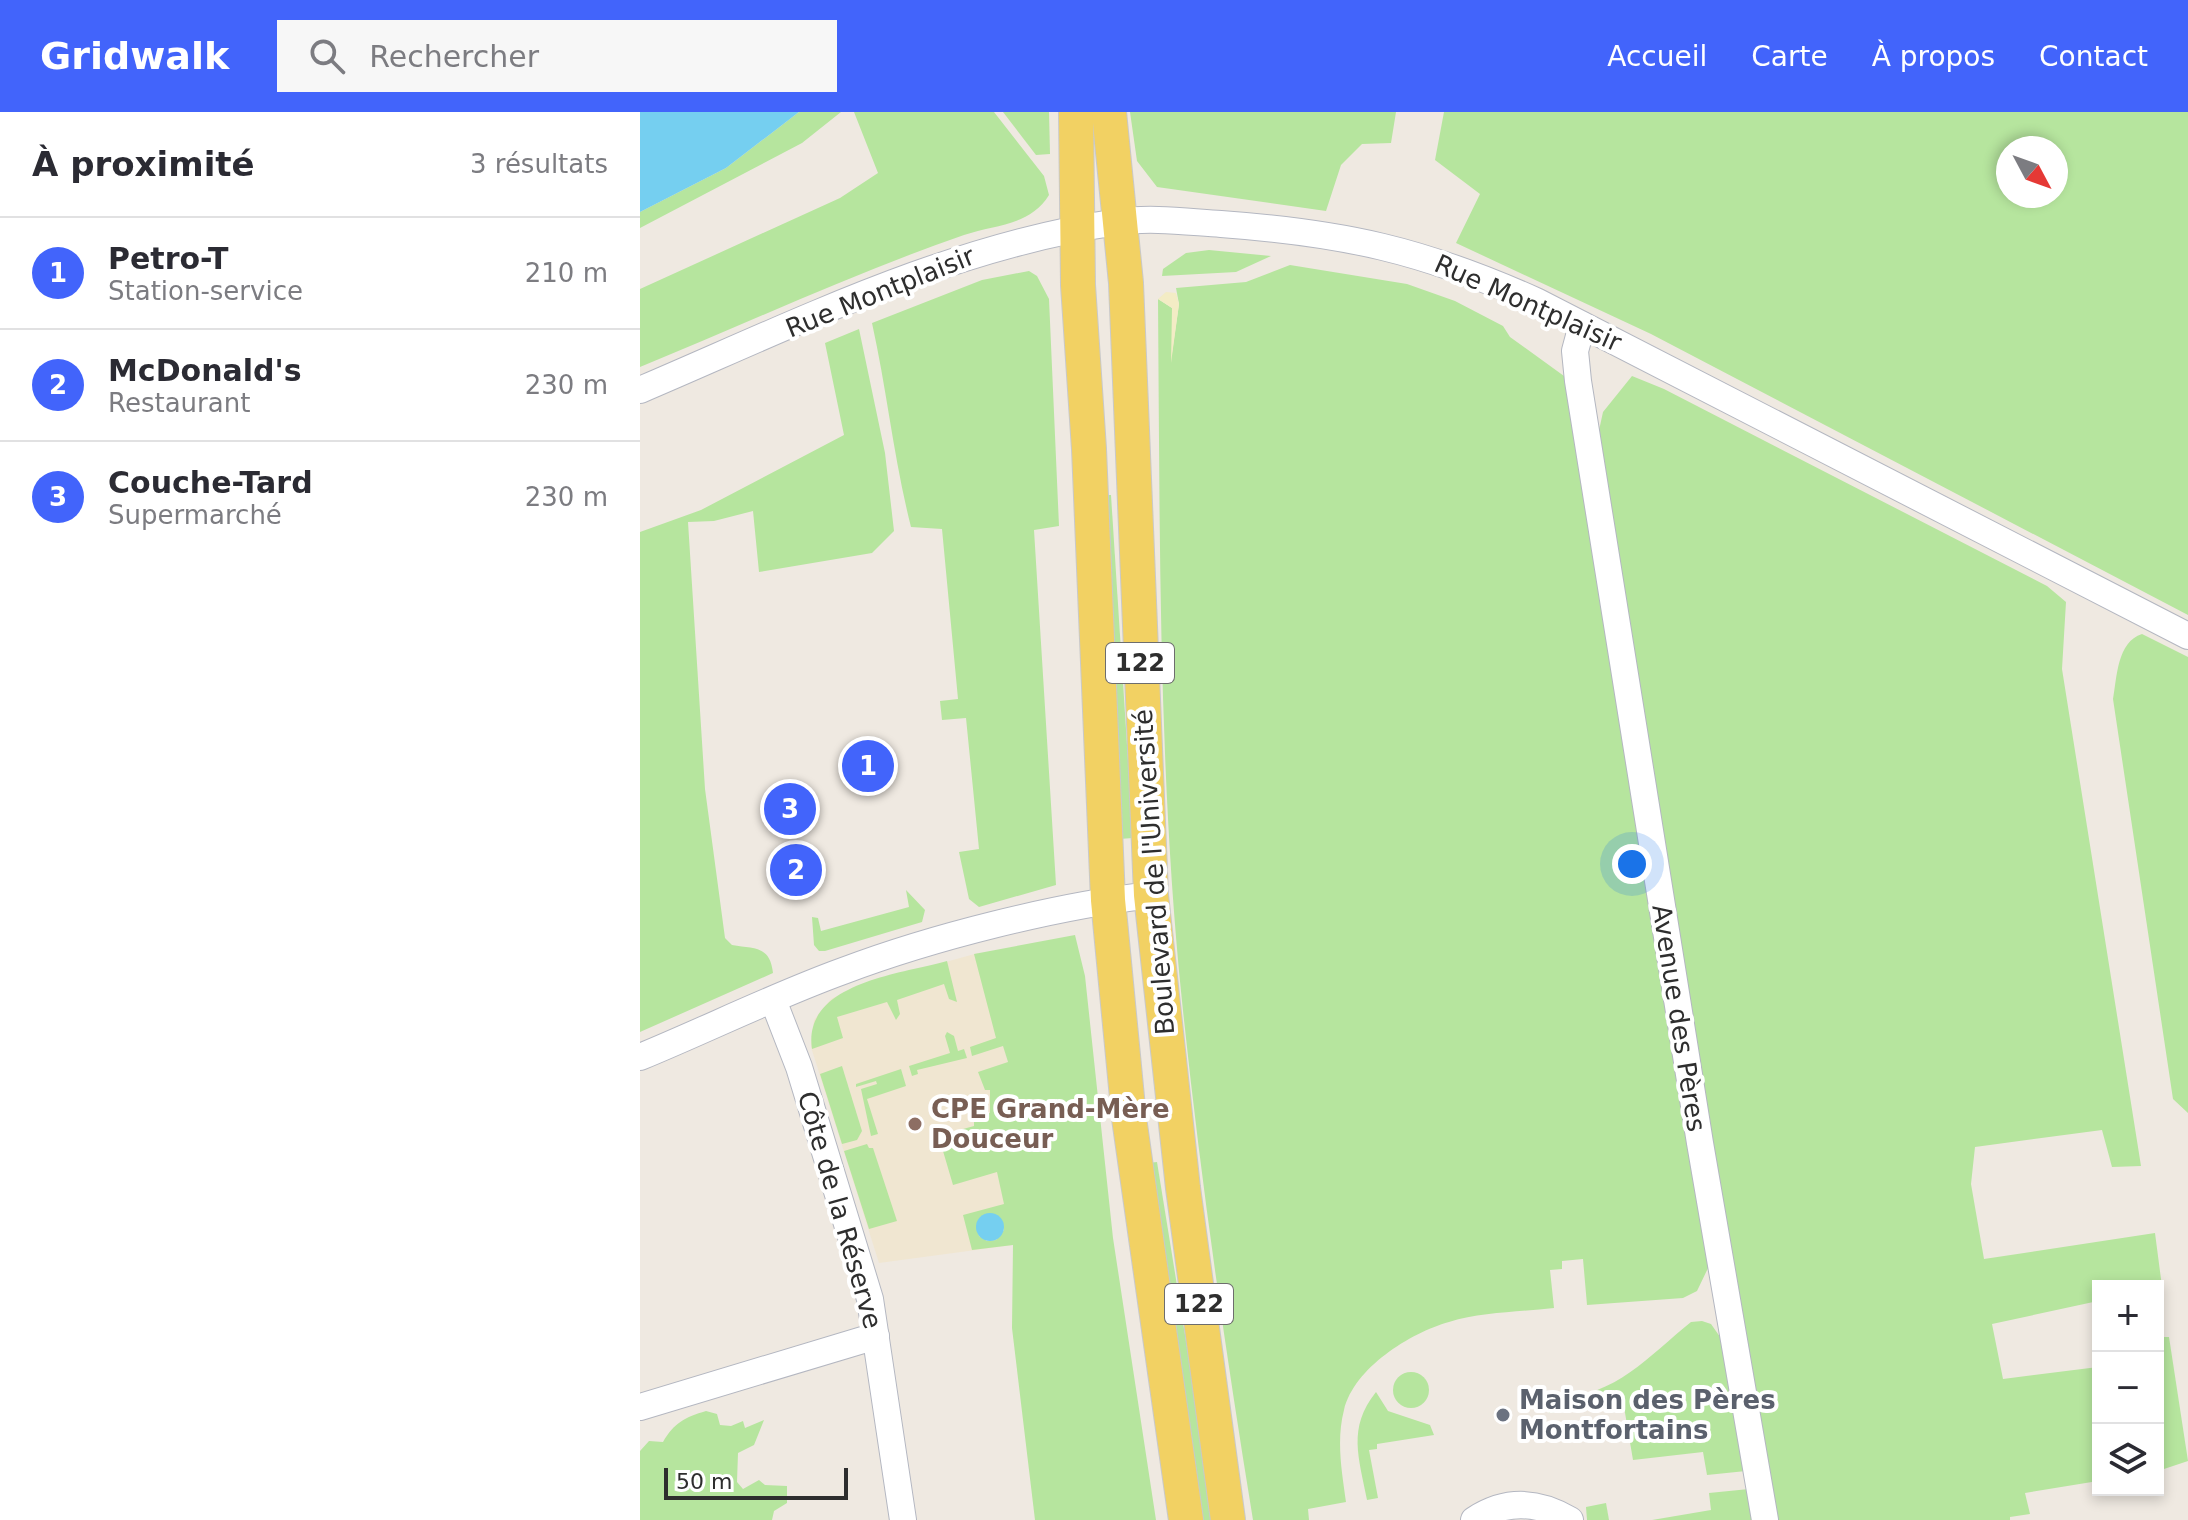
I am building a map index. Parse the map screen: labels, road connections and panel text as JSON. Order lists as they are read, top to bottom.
{
  "streets": {
    "main road": ["122", "Boulevard de l'Université"],
    "street": ["Rue Montplaisir", "Avenue des Pères", "Côte de la Réserve"]
  },
  "crossings": [
    ["Rue Montplaisir", "122"],
    ["Rue Montplaisir", "Boulevard de l'Université"],
    ["Rue Montplaisir", "Avenue des Pères"],
    ["122", "Boulevard de l'Université"]
  ],
  "places": ["CPE Grand-Mère Douceur", "Maison des Pères Montfortains"],
  "scale_bar": "50 m",
  "north": "bottom right",
  "page": {
    "header": "Gridwalk",
    "search": "Rechercher",
    "nav": [
      "Accueil",
      "Carte",
      "À propos",
      "Contact"
    ],
    "heading": ["À proximité", "3 résultats"],
    "list": [
      {
        "mark": "1",
        "name": "Petro-T",
        "note": "Station-service",
        "value": "210 m"
      },
      {
        "mark": "2",
        "name": "McDonald's",
        "note": "Restaurant",
        "value": "230 m"
      },
      {
        "mark": "3",
        "name": "Couche-Tard",
        "note": "Supermarché",
        "value": "230 m"
      }
    ],
    "pins": ["1", "3", "2"],
    "map_buttons": ["+", "−"],
    "scale": "50 m"
  }
}
